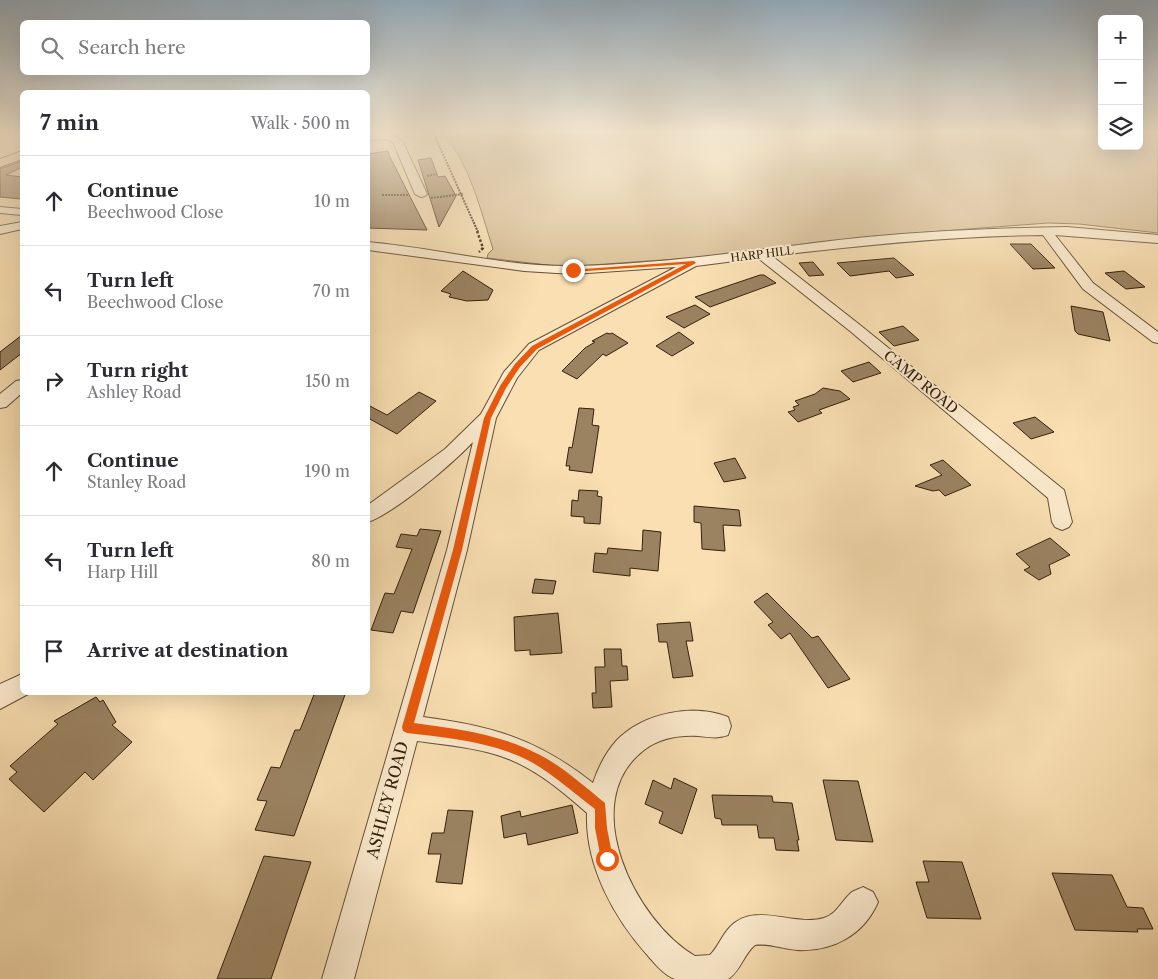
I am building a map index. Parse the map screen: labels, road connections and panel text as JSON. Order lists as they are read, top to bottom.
{
  "streets": {
    "street": ["HARP HILL", "CAMP ROAD", "ASHLEY ROAD"]
  },
  "crossings": [
    ["HARP HILL", "CAMP ROAD"]
  ],
  "page": {
    "map_buttons": ["+", "−"],
    "search": "Search here",
    "heading": ["7 min", "Walk · 500 m"],
    "list": [
      ["Continue", "Beechwood Close", "10 m"],
      ["Turn left", "Beechwood Close", "70 m"],
      ["Turn right", "Ashley Road", "150 m"],
      ["Continue", "Stanley Road", "190 m"],
      ["Turn left", "Harp Hill", "80 m"],
      "Arrive at destination"
    ]
  }
}
